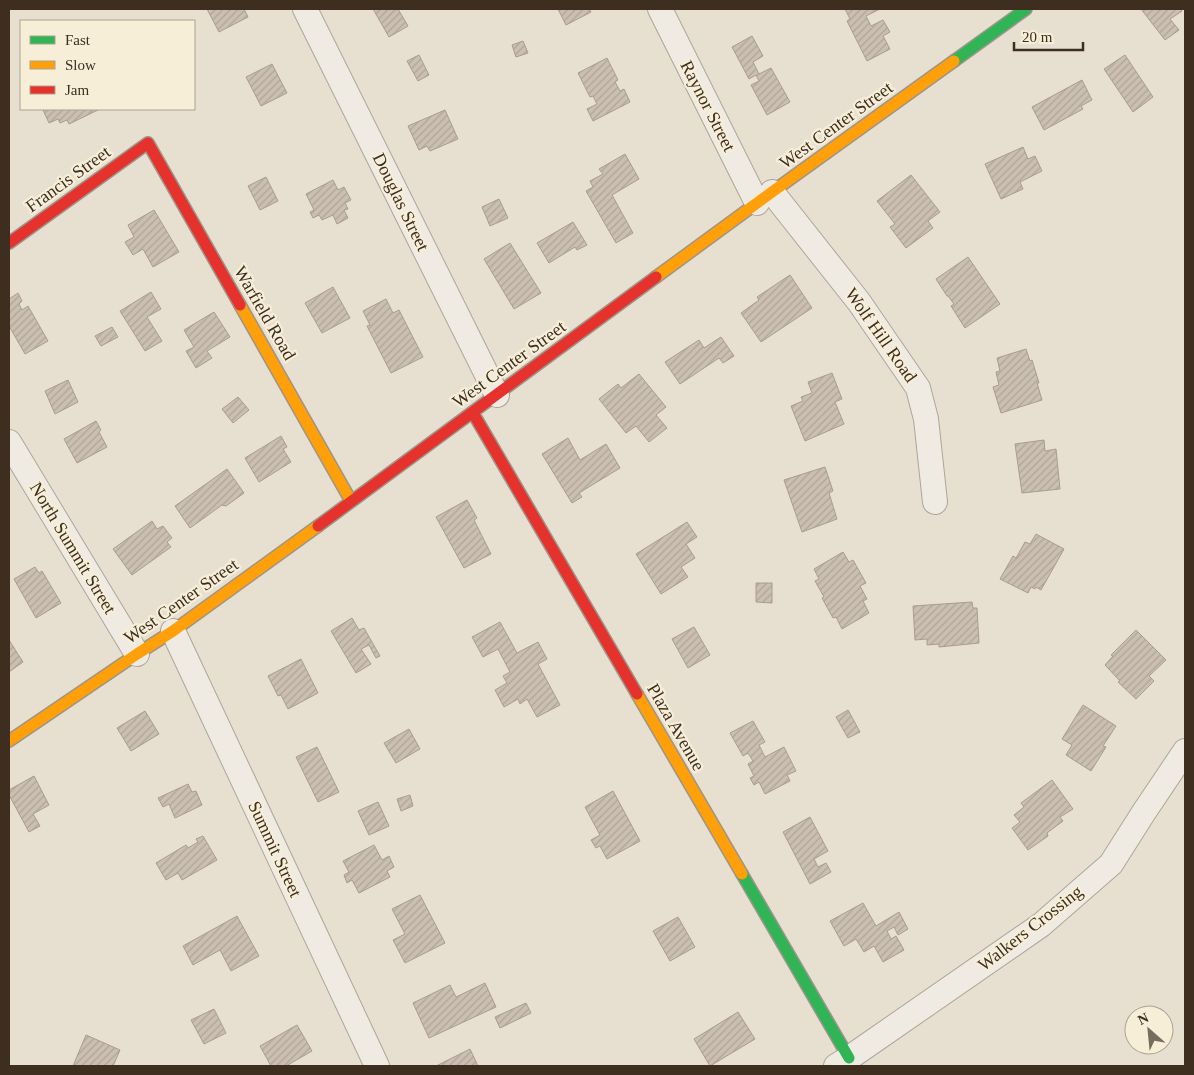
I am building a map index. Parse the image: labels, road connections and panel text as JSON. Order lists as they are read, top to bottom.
{
  "streets": {
    "street": [
      "Raynor Street",
      "West Center Street",
      "Francis Street",
      "Douglas Street",
      "Warfield Road",
      "Wolf Hill Road",
      "North Summit Street",
      "Plaza Avenue",
      "Summit Street",
      "Walkers Crossing"
    ]
  },
  "crossings": [
    ["Raynor Street", "West Center Street"],
    ["Raynor Street", "Wolf Hill Road"],
    ["West Center Street", "Douglas Street"],
    ["West Center Street", "Warfield Road"],
    ["West Center Street", "Wolf Hill Road"],
    ["West Center Street", "North Summit Street"],
    ["West Center Street", "Plaza Avenue"],
    ["West Center Street", "Summit Street"],
    ["Francis Street", "Warfield Road"],
    ["Plaza Avenue", "Walkers Crossing"]
  ],
  "legend": ["Fast", "Slow", "Jam"],
  "scale_bar": "20 m",
  "north": "top left"
}
